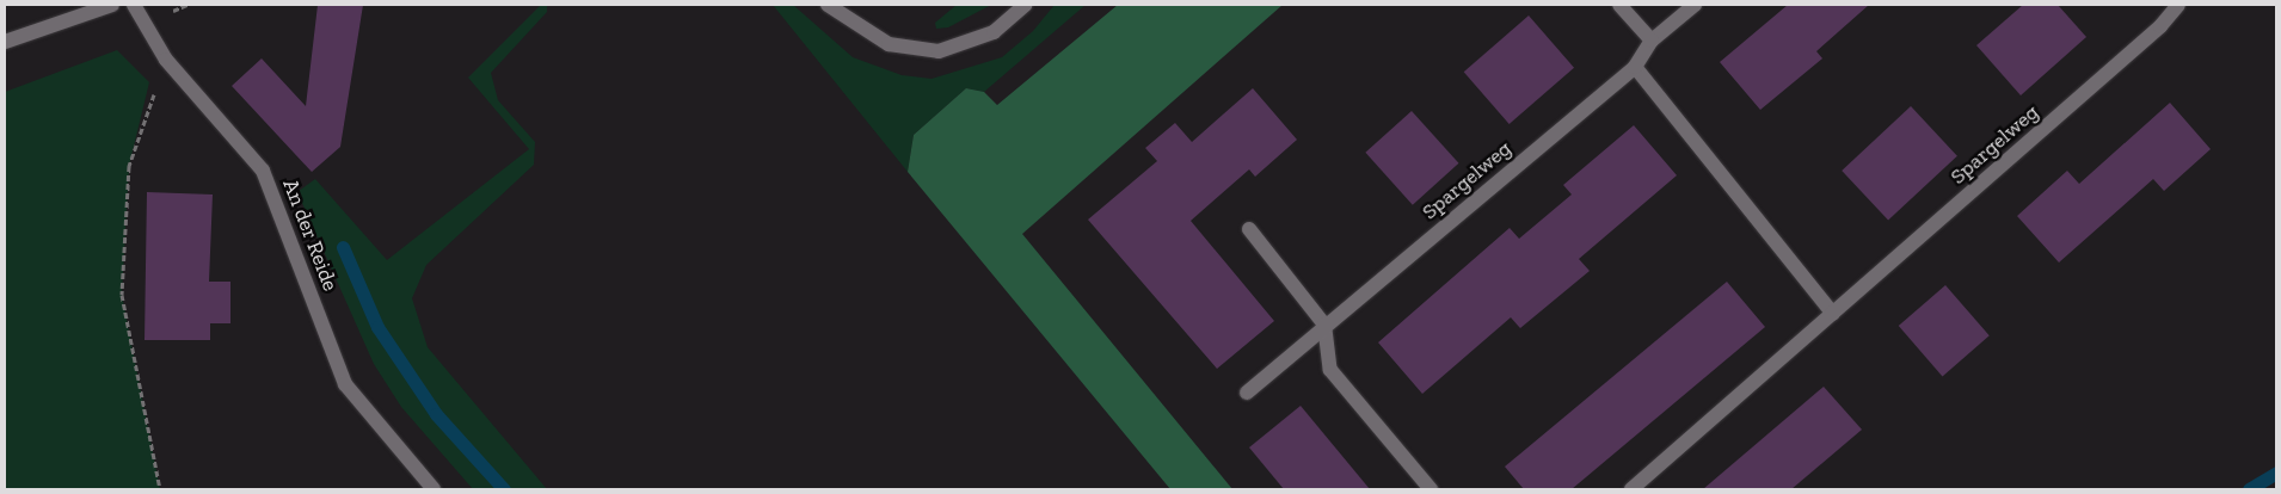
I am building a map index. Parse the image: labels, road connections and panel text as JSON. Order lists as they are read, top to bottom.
{
  "streets": {
    "street": ["Spargelweg", "An der Reide"]
  }
}
